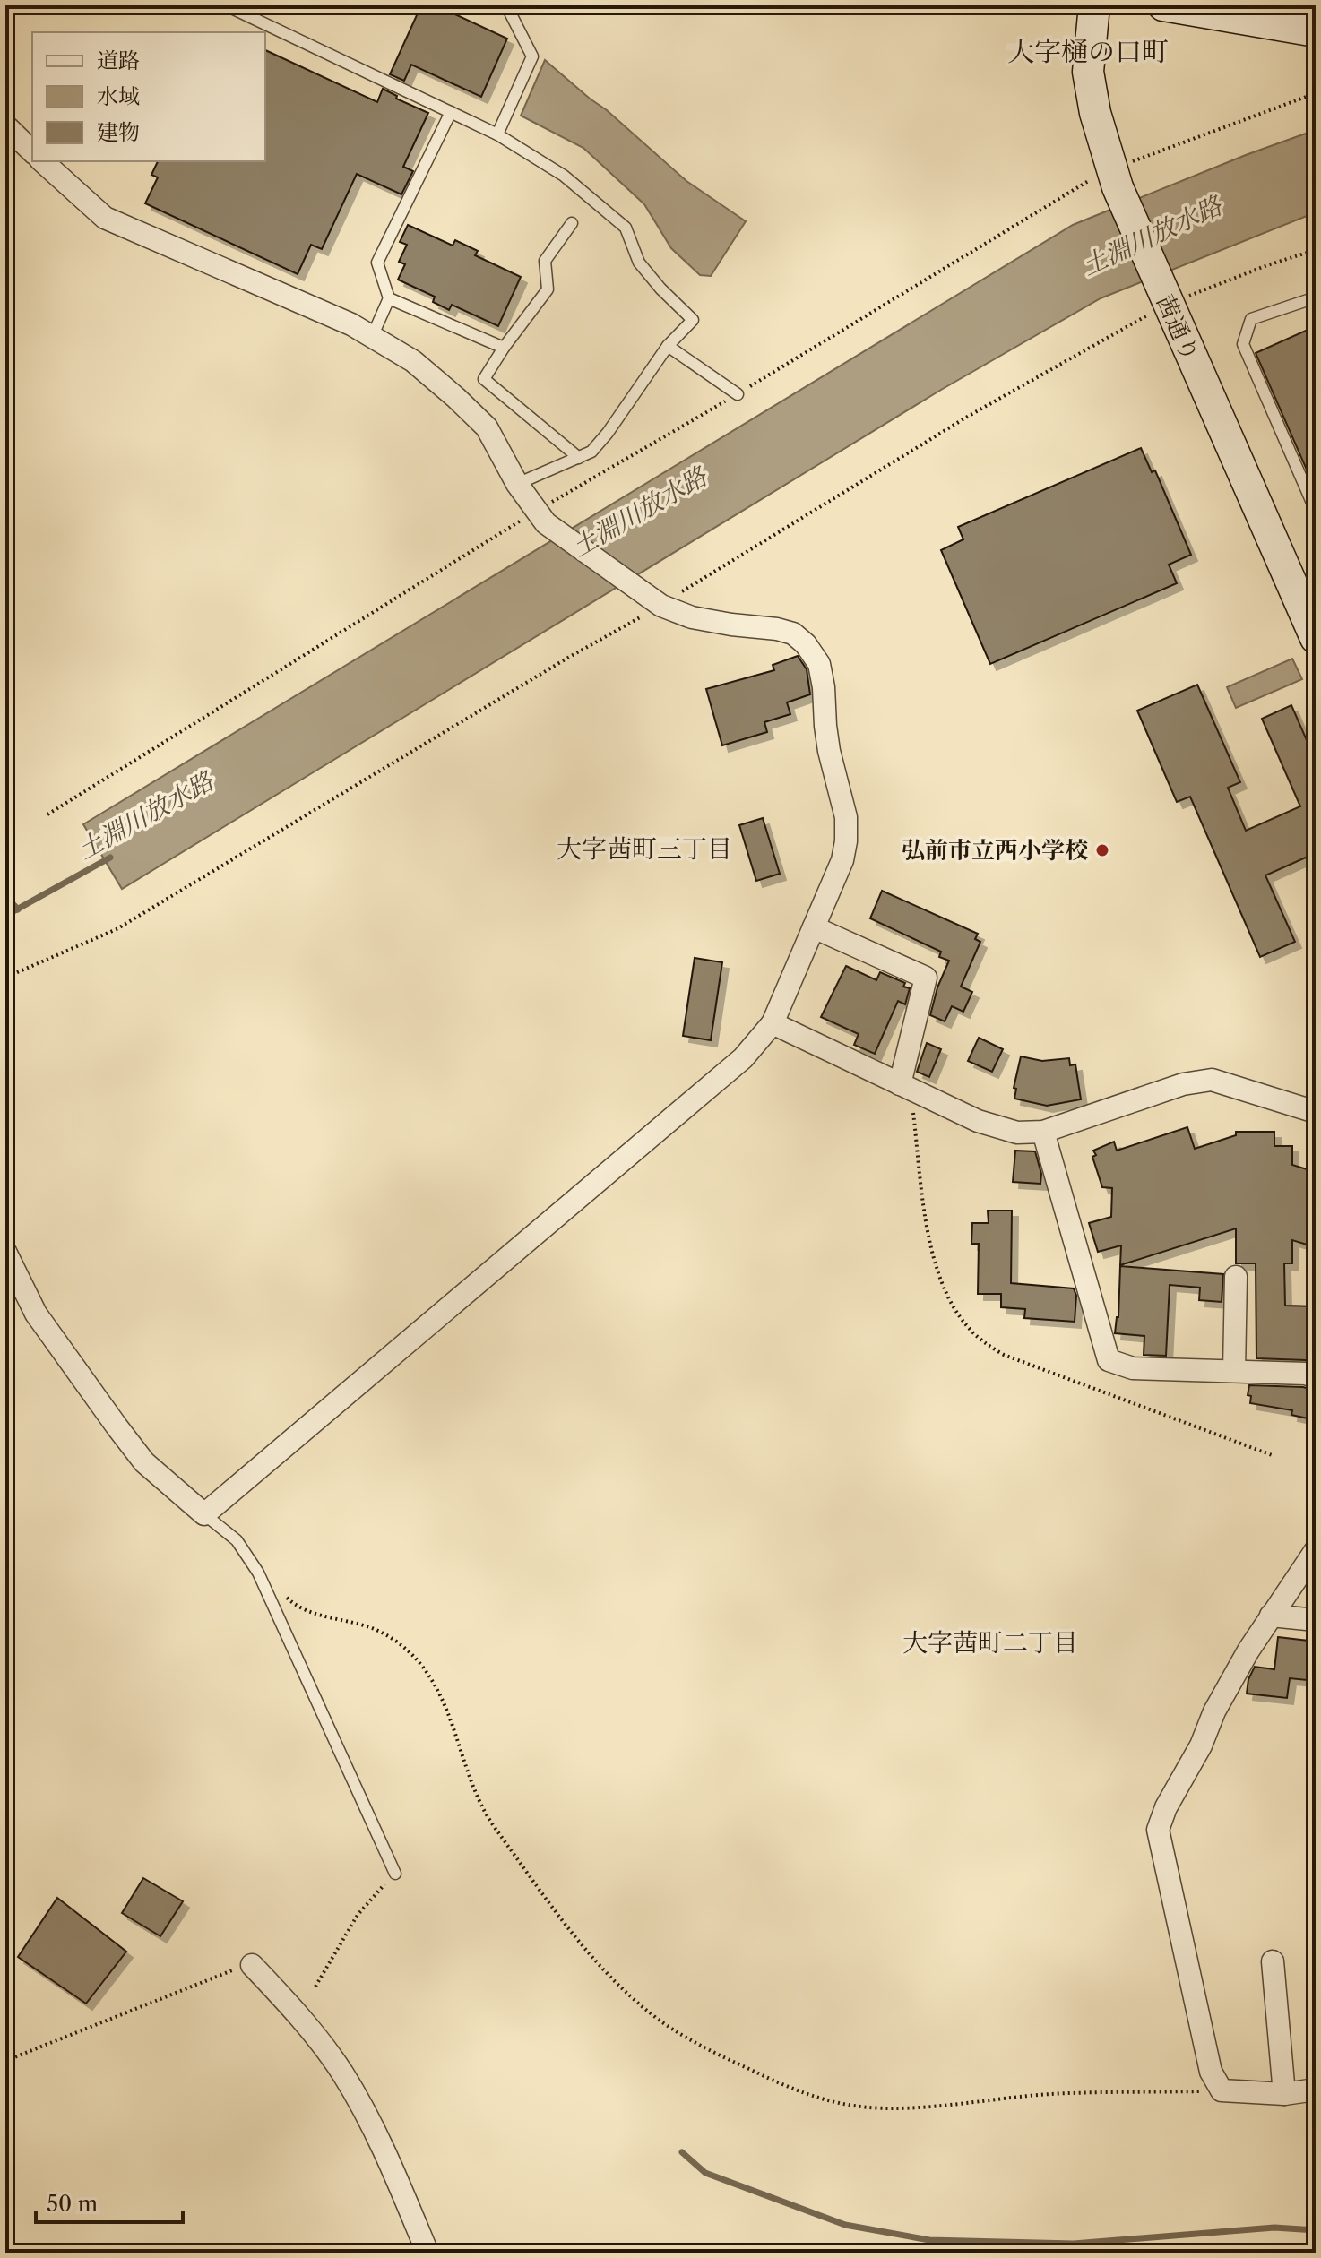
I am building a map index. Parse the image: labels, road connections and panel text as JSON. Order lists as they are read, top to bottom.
{
  "streets": {
    "street": ["茜通り"]
  },
  "districts": ["大字樋の口町", "大字茜町三丁目", "大字茜町二丁目"],
  "water": ["土淵川放水路"],
  "places": ["弘前市立西小学校"],
  "legend": ["道路", "水域", "建物"],
  "scale_bar": "50 m"
}
